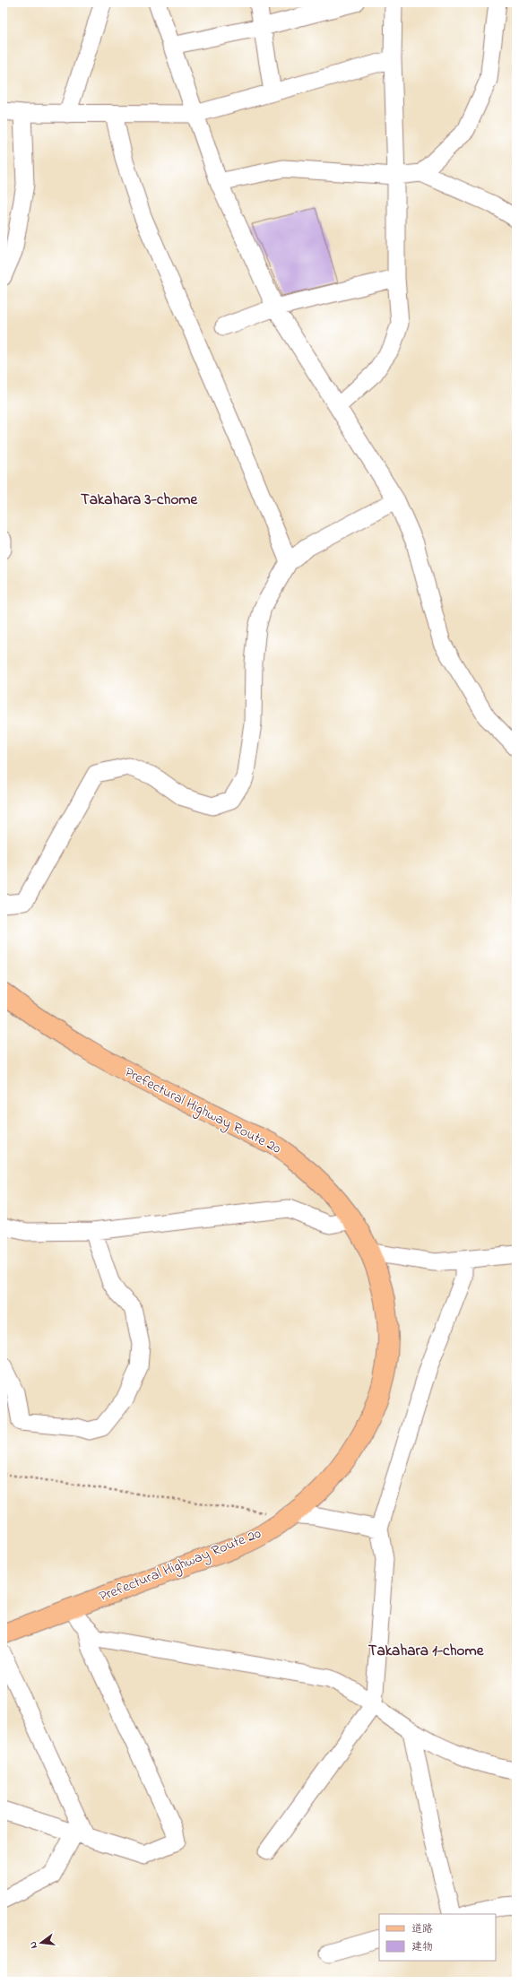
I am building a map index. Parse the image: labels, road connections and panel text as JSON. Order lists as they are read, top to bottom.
{
  "streets": {
    "main road": ["Prefectural Highway Route 20"]
  },
  "districts": ["Takahara 3-chome", "Takahara 1-chome"],
  "legend": ["道路", "建物"],
  "north": "left"
}
